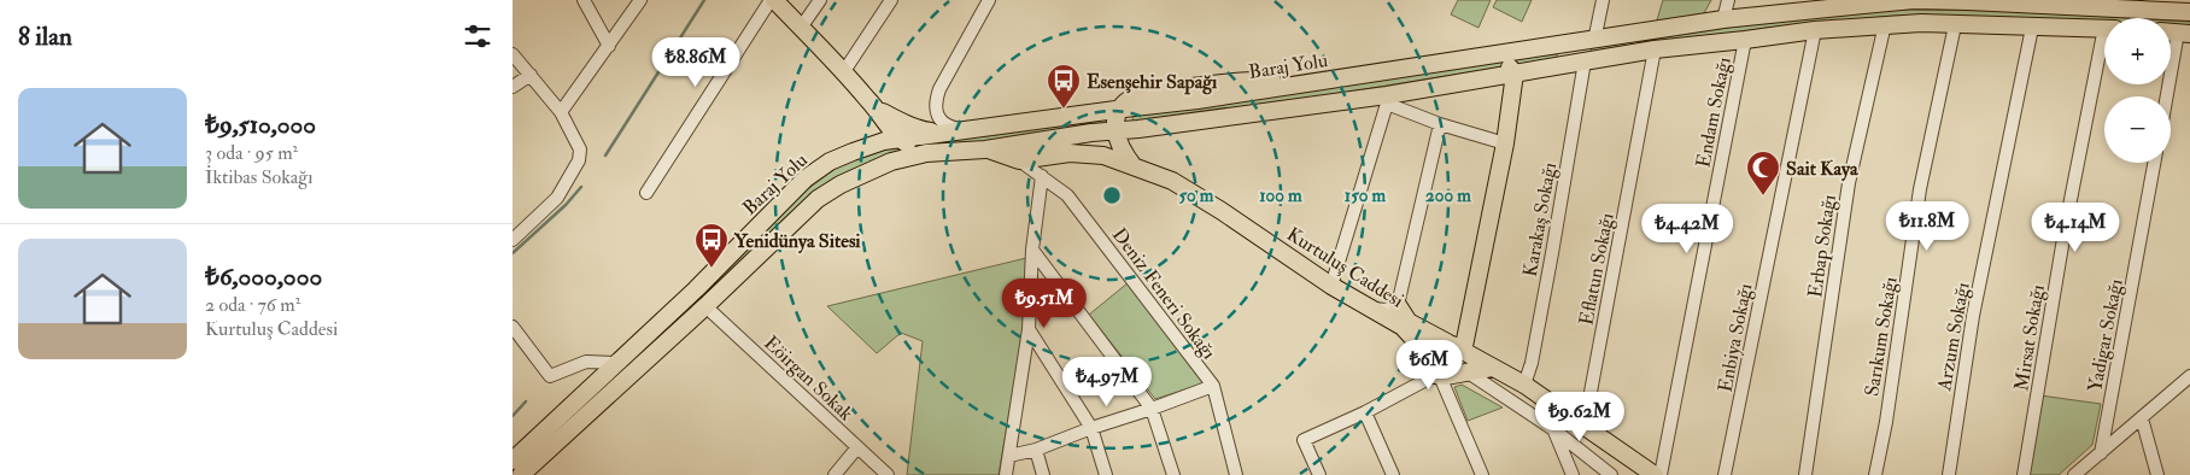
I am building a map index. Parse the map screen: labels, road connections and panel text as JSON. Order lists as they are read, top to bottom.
{
  "streets": {
    "main road": ["Baraj Yolu", "Kurtuluş Caddesi"],
    "street": [
      "Endam Sokağı",
      "Karakaş Sokağı",
      "Erbap Sokağı",
      "Eflatun Sokağı",
      "Deniz Feneri Sokağı",
      "Yadigar Sokağı",
      "Sarıkum Sokağı",
      "Arzum Sokağı",
      "Enbiya Sokağı",
      "Mirsat Sokağı",
      "Eöirgan Sokak"
    ]
  },
  "crossings": [
    ["Baraj Yolu", "Endam Sokağı"],
    ["Baraj Yolu", "Karakaş Sokağı"],
    ["Baraj Yolu", "Erbap Sokağı"],
    ["Baraj Yolu", "Eflatun Sokağı"],
    ["Baraj Yolu", "Sarıkum Sokağı"],
    ["Baraj Yolu", "Arzum Sokağı"],
    ["Baraj Yolu", "Enbiya Sokağı"],
    ["Baraj Yolu", "Eöirgan Sokak"],
    ["Kurtuluş Caddesi", "Deniz Feneri Sokağı"]
  ],
  "places": {
    "bus stop": ["Esenşehir Sapağı", "Yenidünya Sitesi"],
    "mosque": ["Sait Kaya"]
  },
  "page": {
    "heading": "8 ilan",
    "map_buttons": ["+", "−"],
    "price": [
      "₺8.86M",
      "₺11.8M",
      "₺4.14M",
      "₺4.42M",
      "₺9.51M",
      "₺6M",
      "₺4.97M",
      "₺9.62M"
    ],
    "list": [
      {
        "name": "₺9,510,000",
        "note": "3 oda · 95 m² · İktibas Sokağı"
      },
      {
        "name": "₺6,000,000",
        "note": "2 oda · 76 m² · Kurtuluş Caddesi"
      }
    ]
  },
  "rings": [
    "50 m",
    "100 m",
    "150 m",
    "200 m"
  ]
}
